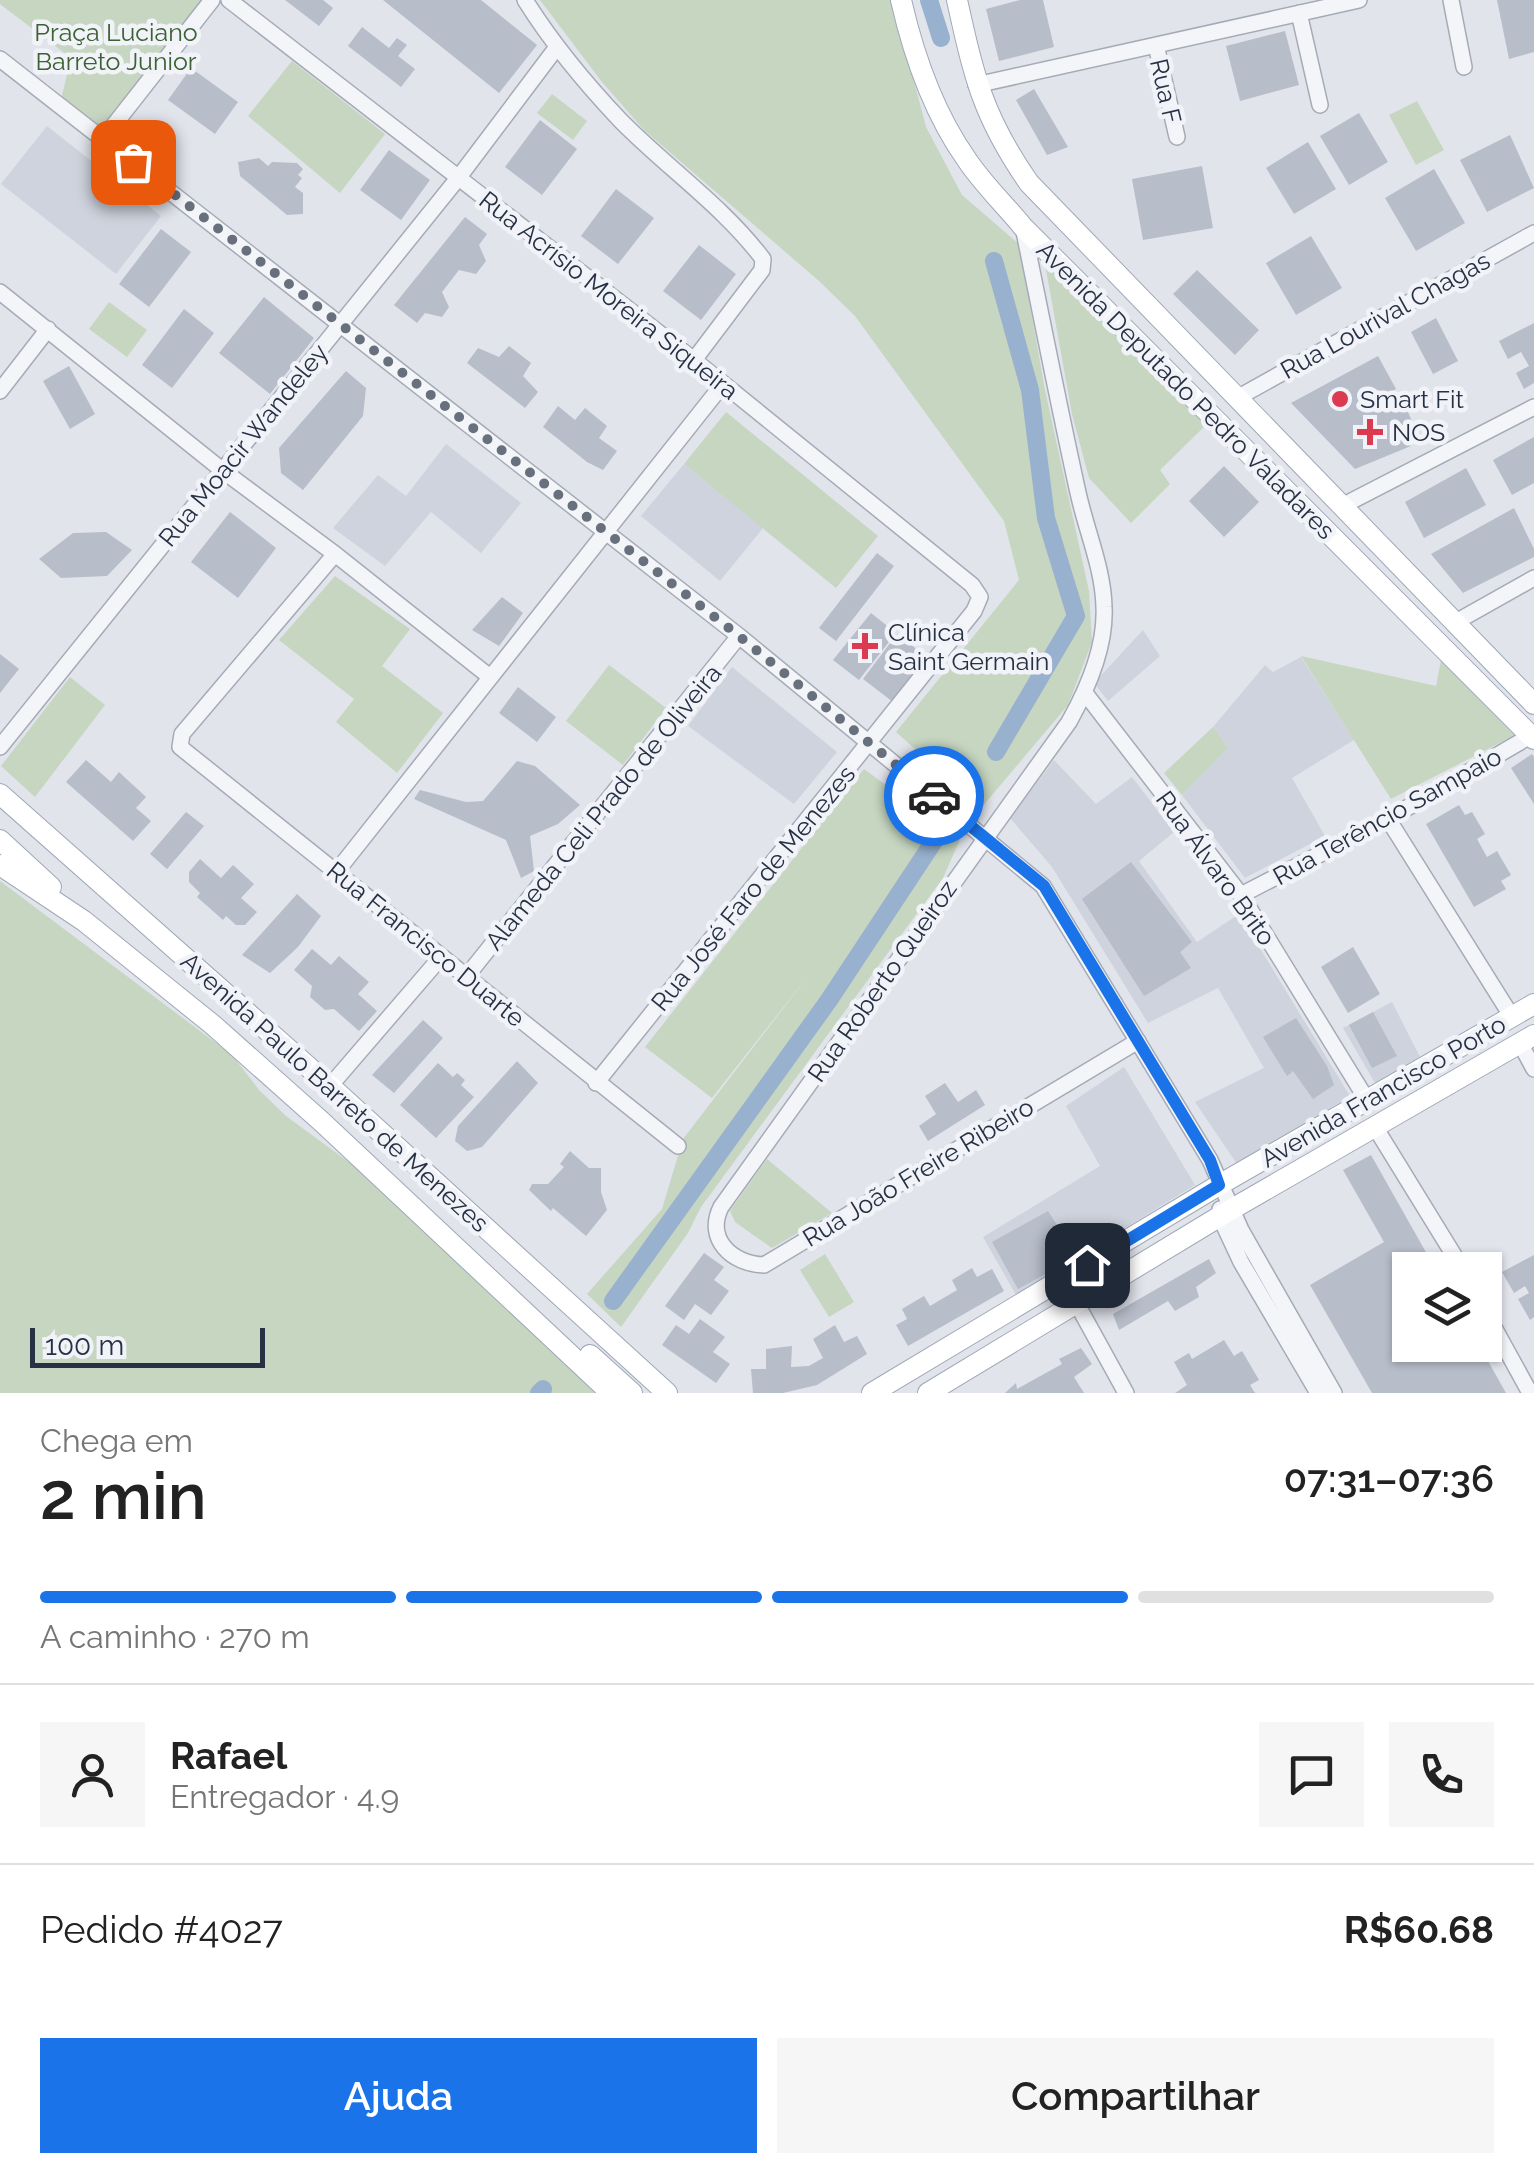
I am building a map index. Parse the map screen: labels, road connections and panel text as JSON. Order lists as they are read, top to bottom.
{
  "streets": {
    "main road": ["Avenida Deputado Pedro Valadares", "Avenida Francisco Porto", "Avenida Paulo Barreto de Menezes"],
    "street": [
      "Rua F",
      "Rua Acrísio Moreira Siqueira",
      "Rua Lourival Chagas",
      "Rua Moacir Wandeley",
      "Alameda Celi Prado de Oliveira",
      "Rua Terêncio Sampaio",
      "Rua Álvaro Brito",
      "Rua José Faro de Menezes",
      "Rua Francisco Duarte",
      "Rua Roberto Queiroz",
      "Rua João Freire Ribeiro"
    ]
  },
  "crossings": [
    ["Rua Acrísio Moreira Siqueira", "Rua Moacir Wandeley"],
    ["Rua Acrísio Moreira Siqueira", "Rua José Faro de Menezes"],
    ["Rua Lourival Chagas", "Avenida Deputado Pedro Valadares"],
    ["Avenida Deputado Pedro Valadares", "Rua Terêncio Sampaio"],
    ["Avenida Deputado Pedro Valadares", "Rua Roberto Queiroz"],
    ["Alameda Celi Prado de Oliveira", "Rua Francisco Duarte"],
    ["Rua Terêncio Sampaio", "Rua Álvaro Brito"],
    ["Rua Álvaro Brito", "Rua Roberto Queiroz"],
    ["Rua Álvaro Brito", "Avenida Francisco Porto"],
    ["Rua José Faro de Menezes", "Rua Francisco Duarte"],
    ["Rua Roberto Queiroz", "Rua João Freire Ribeiro"]
  ],
  "parks": ["Praça Luciano Barreto Junior"],
  "places": {
    "other": ["Smart Fit"],
    "health": ["NOS", "Clínica Saint Germain"]
  },
  "scale_bar": "100 m",
  "page": {
    "scale": "100 m",
    "heading": ["2 min", "Chega em", "07:31–07:36"],
    "panel": [
      "Rafael",
      "Entregador · 4.9",
      "Pedido #4027",
      "R$60.68"
    ],
    "bar": "A caminho · 270 m",
    "buttons": ["Ajuda", "Compartilhar"]
  }
}
